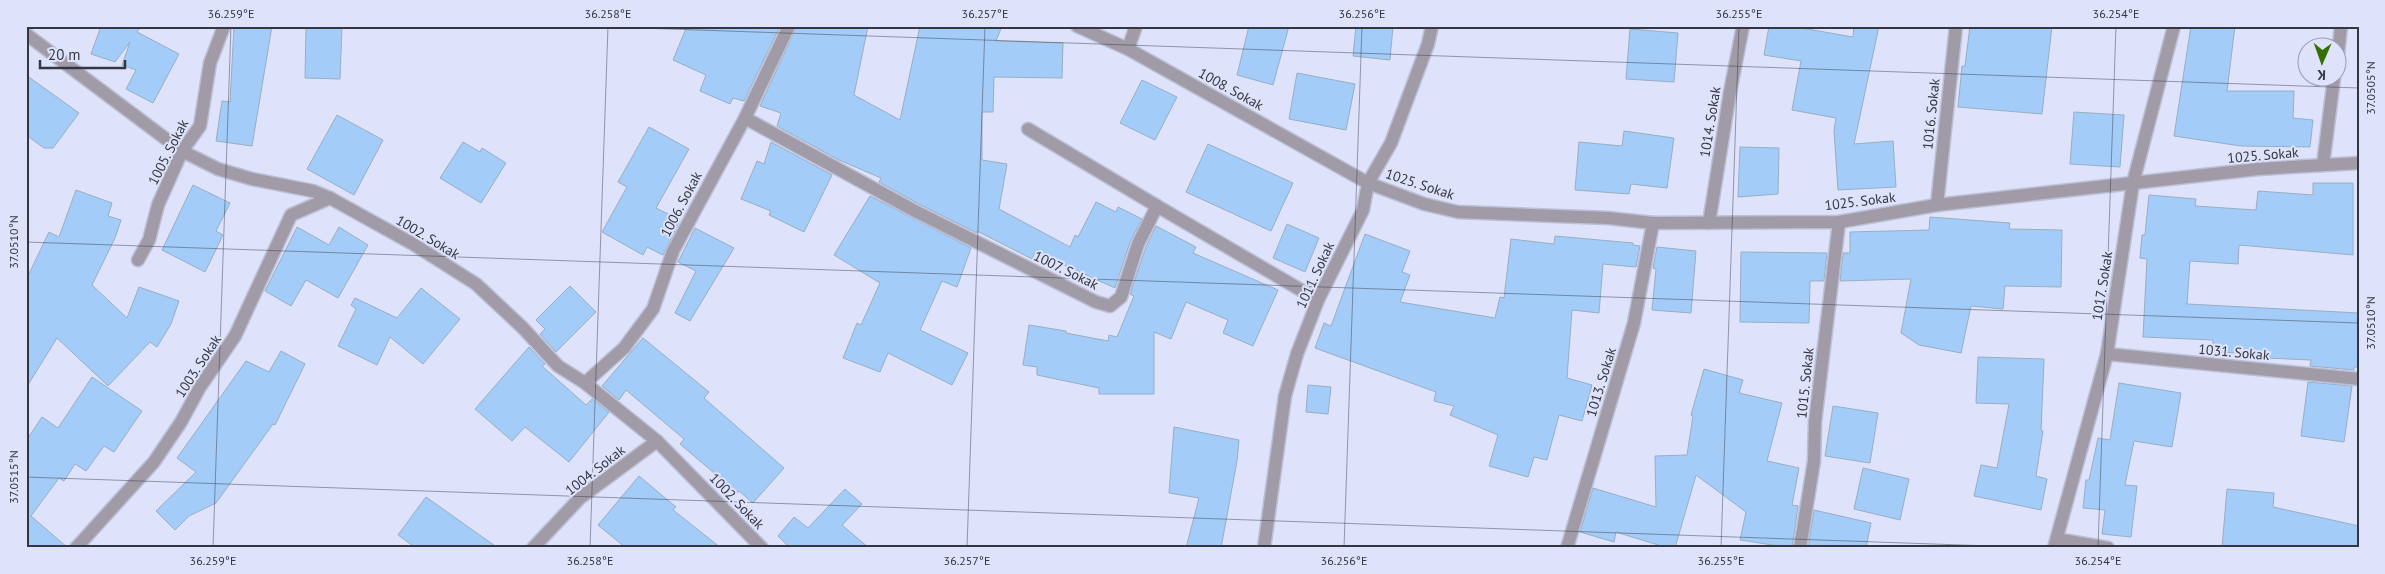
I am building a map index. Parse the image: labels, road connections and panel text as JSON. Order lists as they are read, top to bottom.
{
  "streets": {
    "street": [
      "1008. Sokak",
      "1016. Sokak",
      "1014. Sokak",
      "1005. Sokak",
      "1025. Sokak",
      "1006. Sokak",
      "1002. Sokak",
      "1007. Sokak",
      "1011. Sokak",
      "1017. Sokak",
      "1031. Sokak",
      "1003. Sokak",
      "1013. Sokak",
      "1015. Sokak",
      "1004. Sokak"
    ]
  },
  "crossings": [
    ["1008. Sokak", "1025. Sokak"],
    ["1008. Sokak", "1011. Sokak"],
    ["1016. Sokak", "1025. Sokak"],
    ["1014. Sokak", "1025. Sokak"],
    ["1005. Sokak", "1002. Sokak"],
    ["1025. Sokak", "1011. Sokak"],
    ["1025. Sokak", "1017. Sokak"],
    ["1025. Sokak", "1013. Sokak"],
    ["1025. Sokak", "1015. Sokak"],
    ["1006. Sokak", "1002. Sokak"],
    ["1006. Sokak", "1007. Sokak"],
    ["1002. Sokak", "1003. Sokak"],
    ["1002. Sokak", "1004. Sokak"],
    ["1017. Sokak", "1031. Sokak"]
  ],
  "scale_bar": "20 m",
  "north": "bottom",
  "coordinates": [
    "36.259°E",
    "36.258°E",
    "36.257°E",
    "36.256°E",
    "36.255°E",
    "36.254°E",
    "37.0505°N",
    "37.0510°N",
    "37.0515°N"
  ]
}
